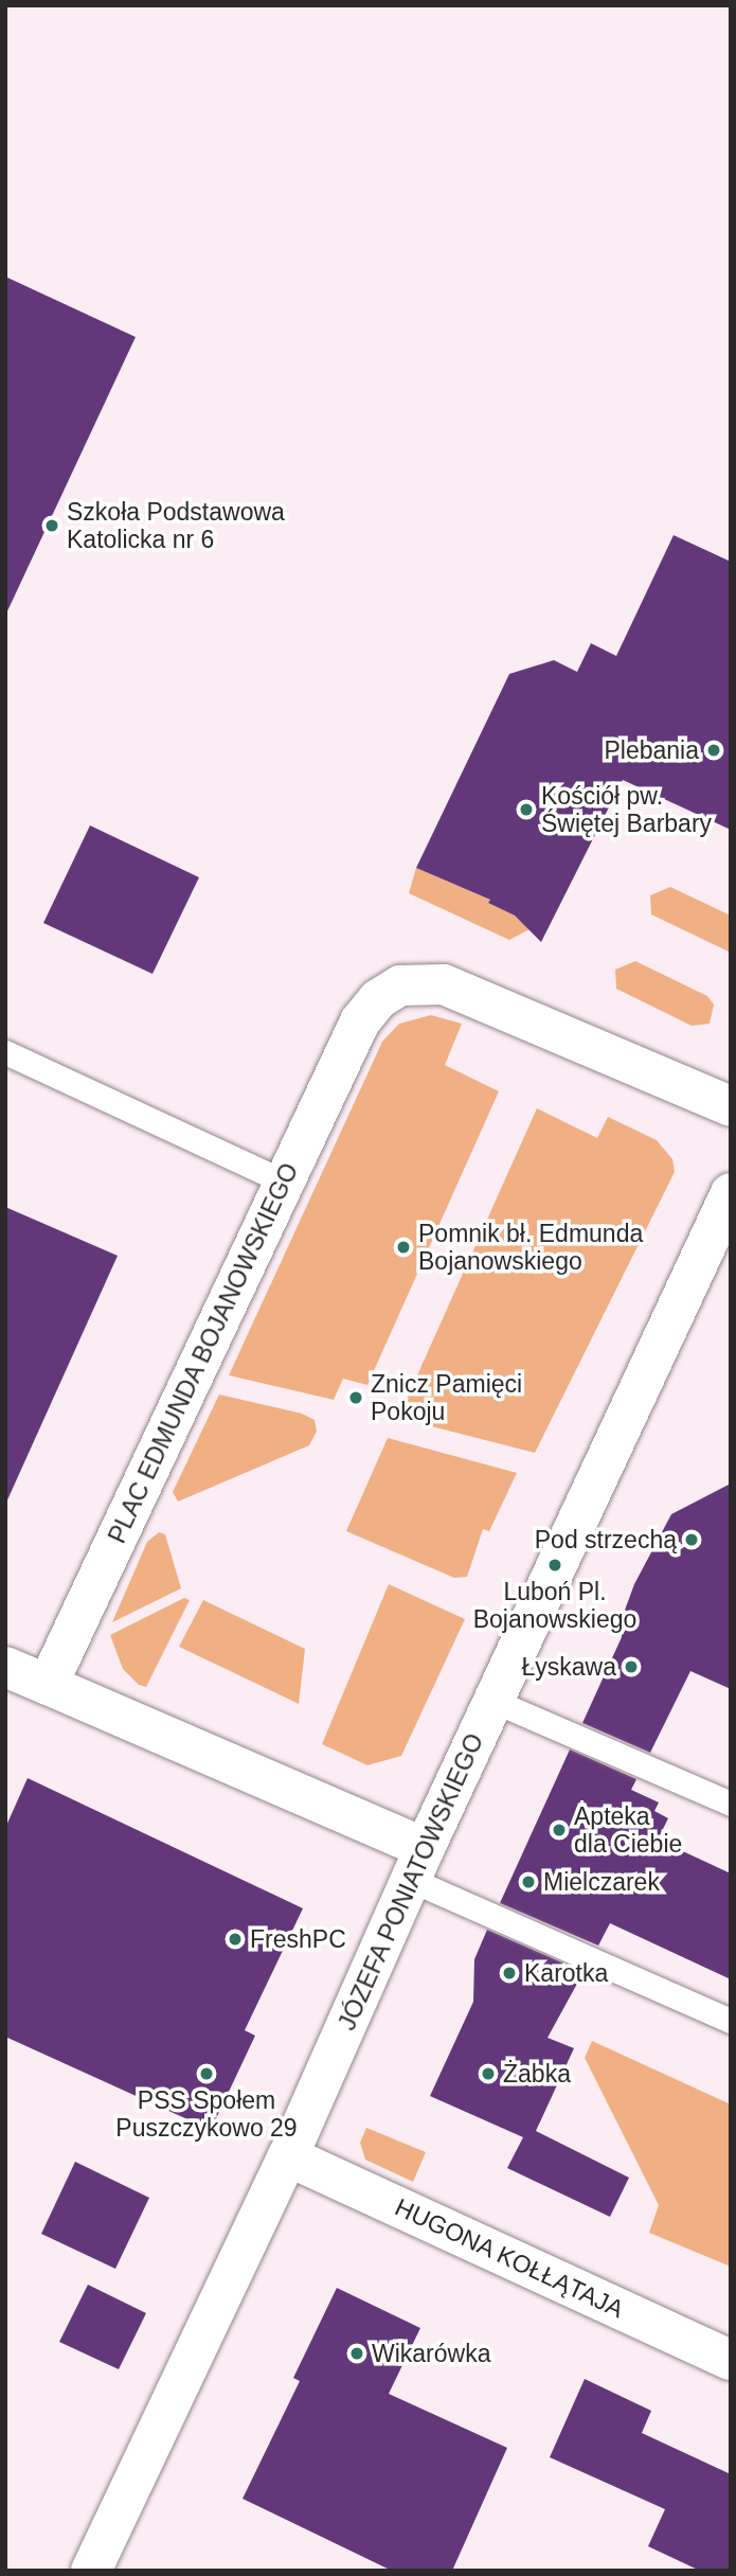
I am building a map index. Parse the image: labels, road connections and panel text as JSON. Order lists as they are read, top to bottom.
{
  "streets": {
    "street": ["PLAC EDMUNDA BOJANOWSKIEGO", "JÓZEFA PONIATOWSKIEGO", "HUGONA KOŁŁĄTAJA"]
  },
  "crossings": [
    ["JÓZEFA PONIATOWSKIEGO", "HUGONA KOŁŁĄTAJA"]
  ],
  "places": [
    "Szkoła Podstawowa Katolicka nr 6",
    "Plebania",
    "Kościół pw. Świętej Barbary",
    "Pomnik bł. Edmunda Bojanowskiego",
    "Znicz Pamięci Pokoju",
    "Pod strzechą",
    "Luboń Pl. Bojanowskiego",
    "Łyskawa",
    "Apteka dla Ciebie",
    "Mielczarek",
    "FreshPC",
    "Karotka",
    "PSS Społem Puszczykowo 29",
    "Żabka",
    "Wikarówka"
  ]
}
